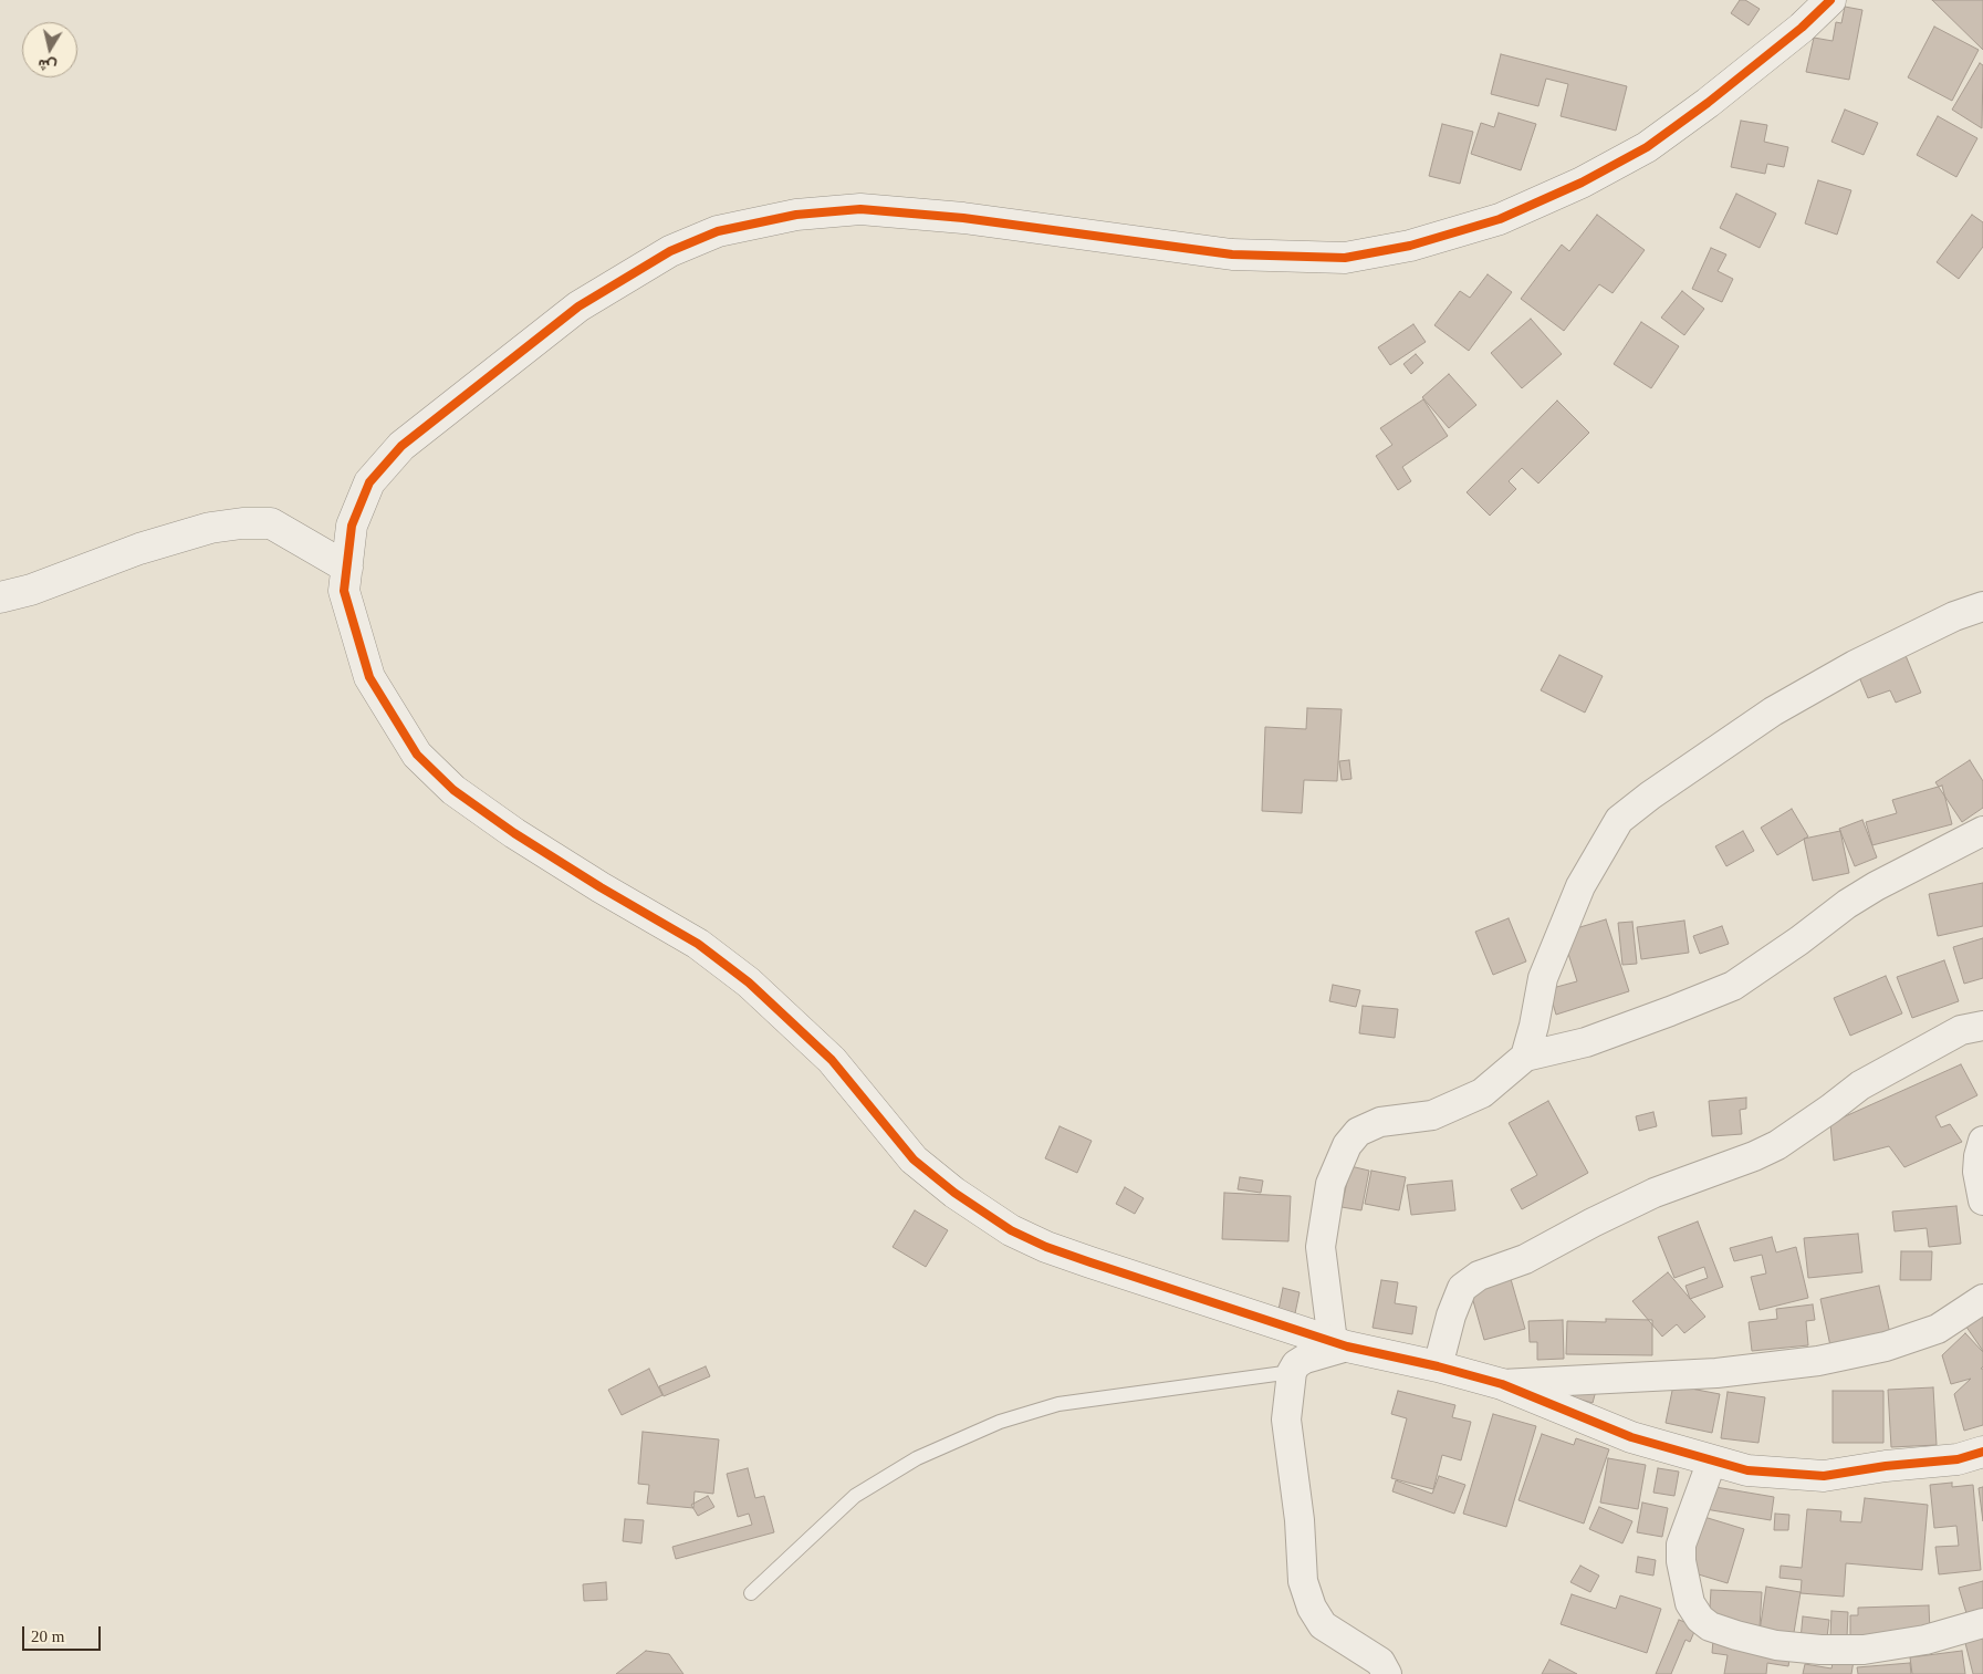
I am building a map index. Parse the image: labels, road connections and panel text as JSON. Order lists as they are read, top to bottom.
{
  "scale_bar": "20 m",
  "north": "bottom"
}
